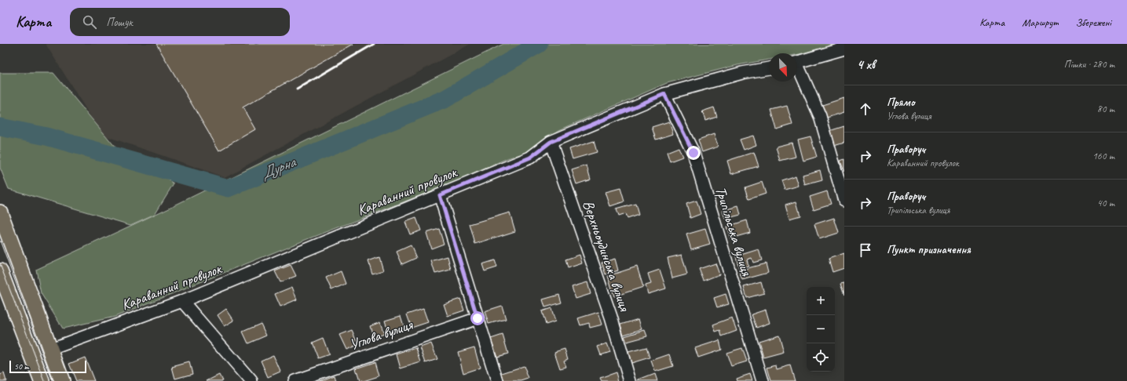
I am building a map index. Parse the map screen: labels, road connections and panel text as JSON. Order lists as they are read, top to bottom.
{
  "streets": {
    "street": [
      "Караванний провулок",
      "Трипільська вулиця",
      "Верхньоудинська вулиця",
      "Углова вулиця"
    ]
  },
  "crossings": [
    ["Караванний провулок", "Трипільська вулиця"],
    ["Караванний провулок", "Верхньоудинська вулиця"]
  ],
  "water": ["Дурна"],
  "scale_bar": "50 m",
  "north": "bottom right",
  "page": {
    "header": "Карта",
    "search": "Пошук",
    "nav": ["Карта", "Маршрут", "Збережені"],
    "heading": ["4 хв", "Пішки · 280 m"],
    "list": [
      ["Прямо", "Углова вулиця", "80 m"],
      ["Праворуч", "Караванний провулок", "160 m"],
      ["Праворуч", "Трипільська вулиця", "40 m"],
      "Пункт призначення"
    ],
    "map_buttons": ["+", "−"],
    "scale": "50 m"
  }
}
